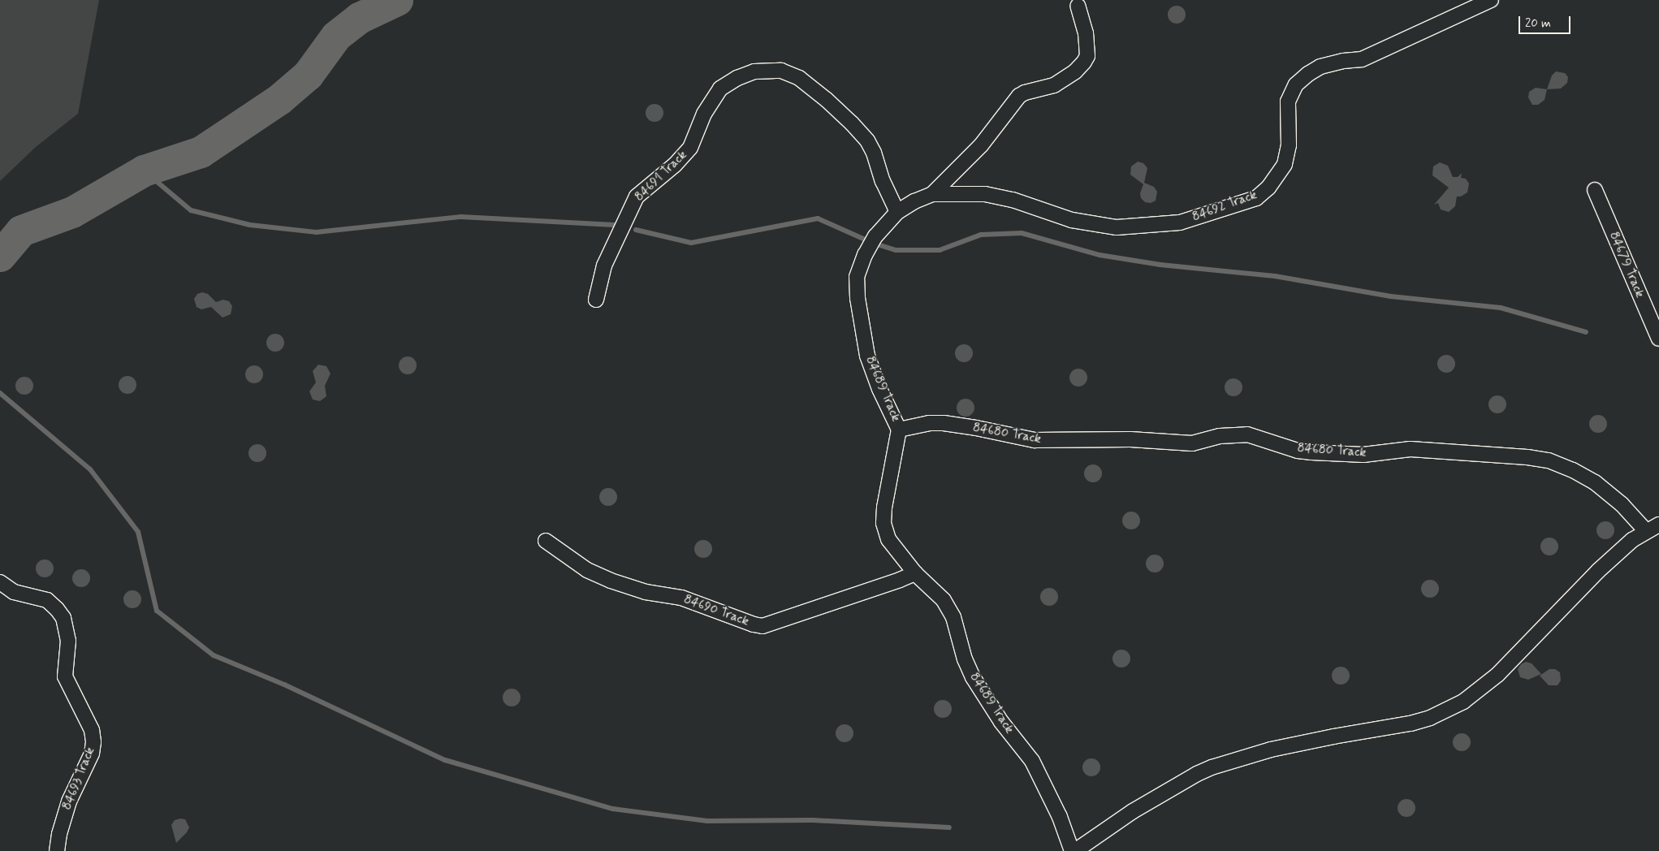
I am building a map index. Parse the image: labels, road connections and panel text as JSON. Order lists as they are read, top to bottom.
{
  "streets": {
    "street": [
      "84691 Track",
      "84692 Track",
      "84679 Track",
      "84689 Track",
      "84680 Track",
      "84690 Track",
      "84693 Track"
    ]
  },
  "crossings": [
    ["84691 Track", "84689 Track"],
    ["84692 Track", "84689 Track"],
    ["84689 Track", "84680 Track"],
    ["84689 Track", "84690 Track"]
  ],
  "scale_bar": "20 m"
}
